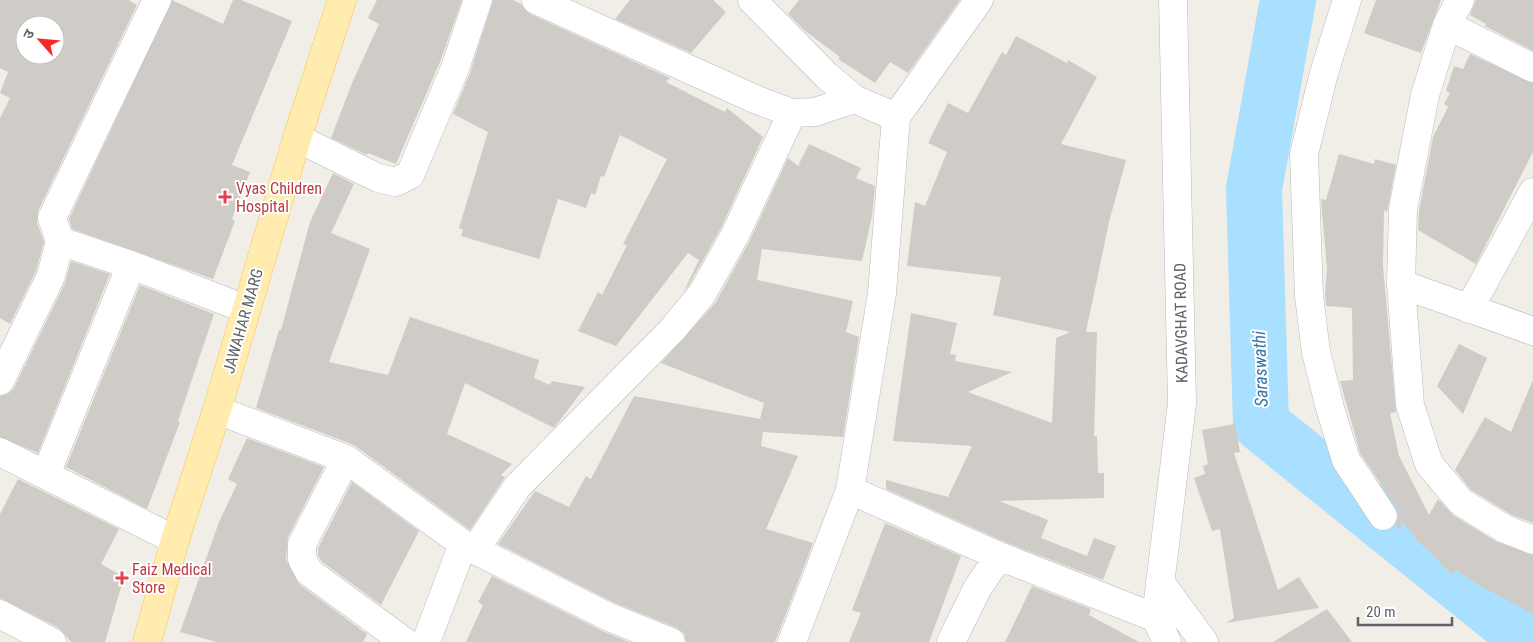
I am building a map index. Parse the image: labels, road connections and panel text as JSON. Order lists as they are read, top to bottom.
{
  "streets": {
    "main road": ["JAWAHAR MARG"],
    "street": ["KADAVGHAT ROAD"]
  },
  "water": ["Saraswathi"],
  "places": {
    "health": ["Vyas Children Hospital", "Faiz Medical Store"]
  },
  "scale_bar": "20 m",
  "north": "top left"
}
